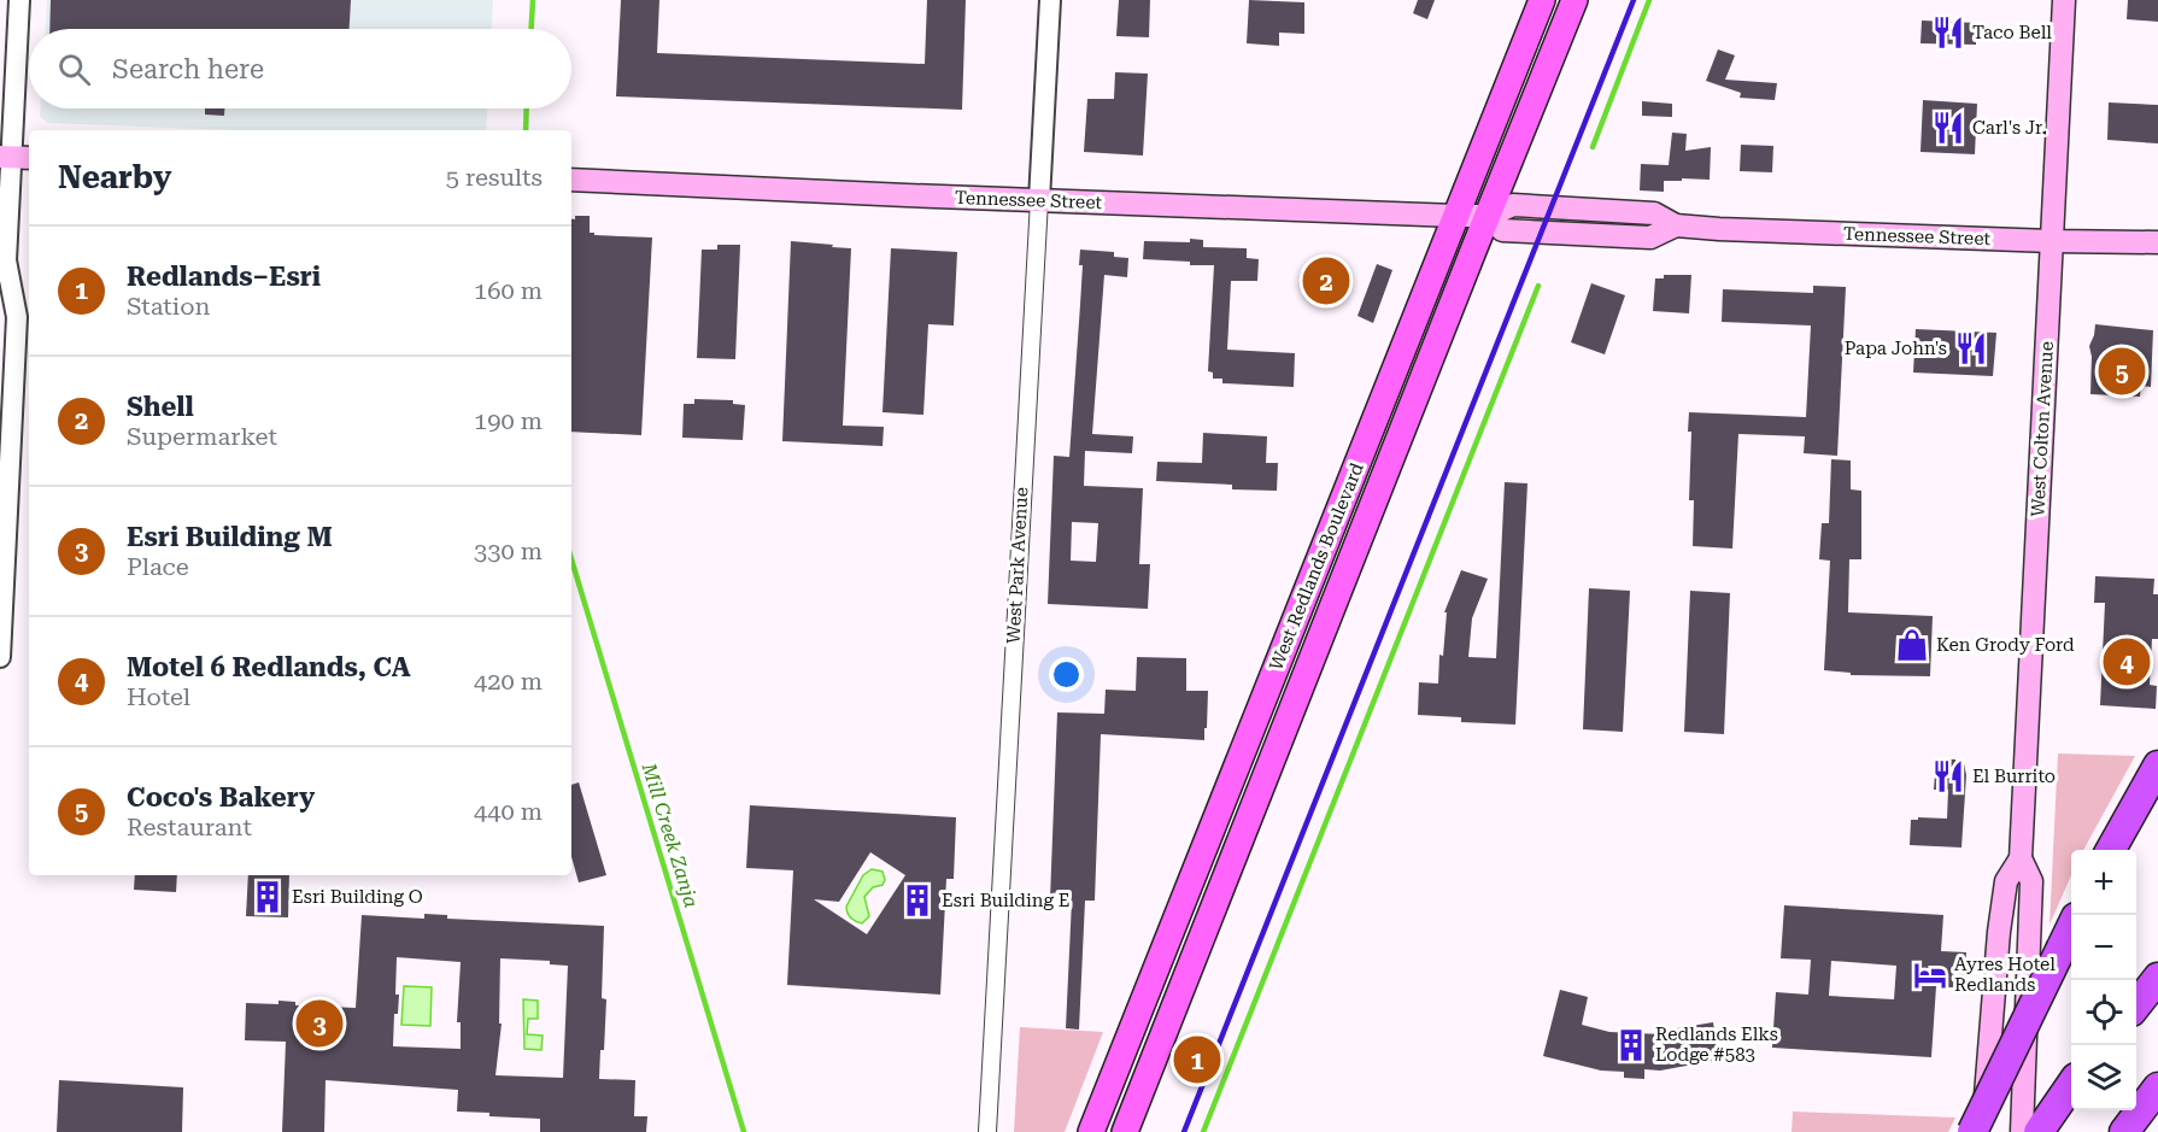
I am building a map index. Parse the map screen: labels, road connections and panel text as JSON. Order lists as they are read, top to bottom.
{
  "streets": {
    "main road": ["Tennessee Street", "West Colton Avenue", "West Redlands Boulevard"],
    "street": ["West Park Avenue"]
  },
  "crossings": [
    ["Tennessee Street", "West Colton Avenue"],
    ["Tennessee Street", "West Park Avenue"],
    ["Tennessee Street", "West Redlands Boulevard"]
  ],
  "water": ["Mill Creek Zanja"],
  "places": {
    "restaurant": [
      "Taco Bell",
      "Carl's Jr.",
      "Papa John's",
      "El Burrito"
    ],
    "shop": ["Ken Grody Ford"],
    "building": ["Esri Building O", "Esri Building E", "Redlands Elks Lodge #583"],
    "hotel": ["Ayres Hotel Redlands"]
  },
  "page": {
    "search": "Search here",
    "heading": ["Nearby", "5 results"],
    "list": [
      {
        "mark": "1",
        "name": "Redlands–Esri",
        "note": "Station",
        "value": "160 m"
      },
      {
        "mark": "2",
        "name": "Shell",
        "note": "Supermarket",
        "value": "190 m"
      },
      {
        "mark": "3",
        "name": "Esri Building M",
        "note": "Place",
        "value": "330 m"
      },
      {
        "mark": "4",
        "name": "Motel 6 Redlands, CA",
        "note": "Hotel",
        "value": "420 m"
      },
      {
        "mark": "5",
        "name": "Coco's Bakery",
        "note": "Restaurant",
        "value": "440 m"
      }
    ],
    "pins": [
      "2",
      "5",
      "4",
      "3",
      "1"
    ],
    "map_buttons": ["+", "−"]
  }
}
